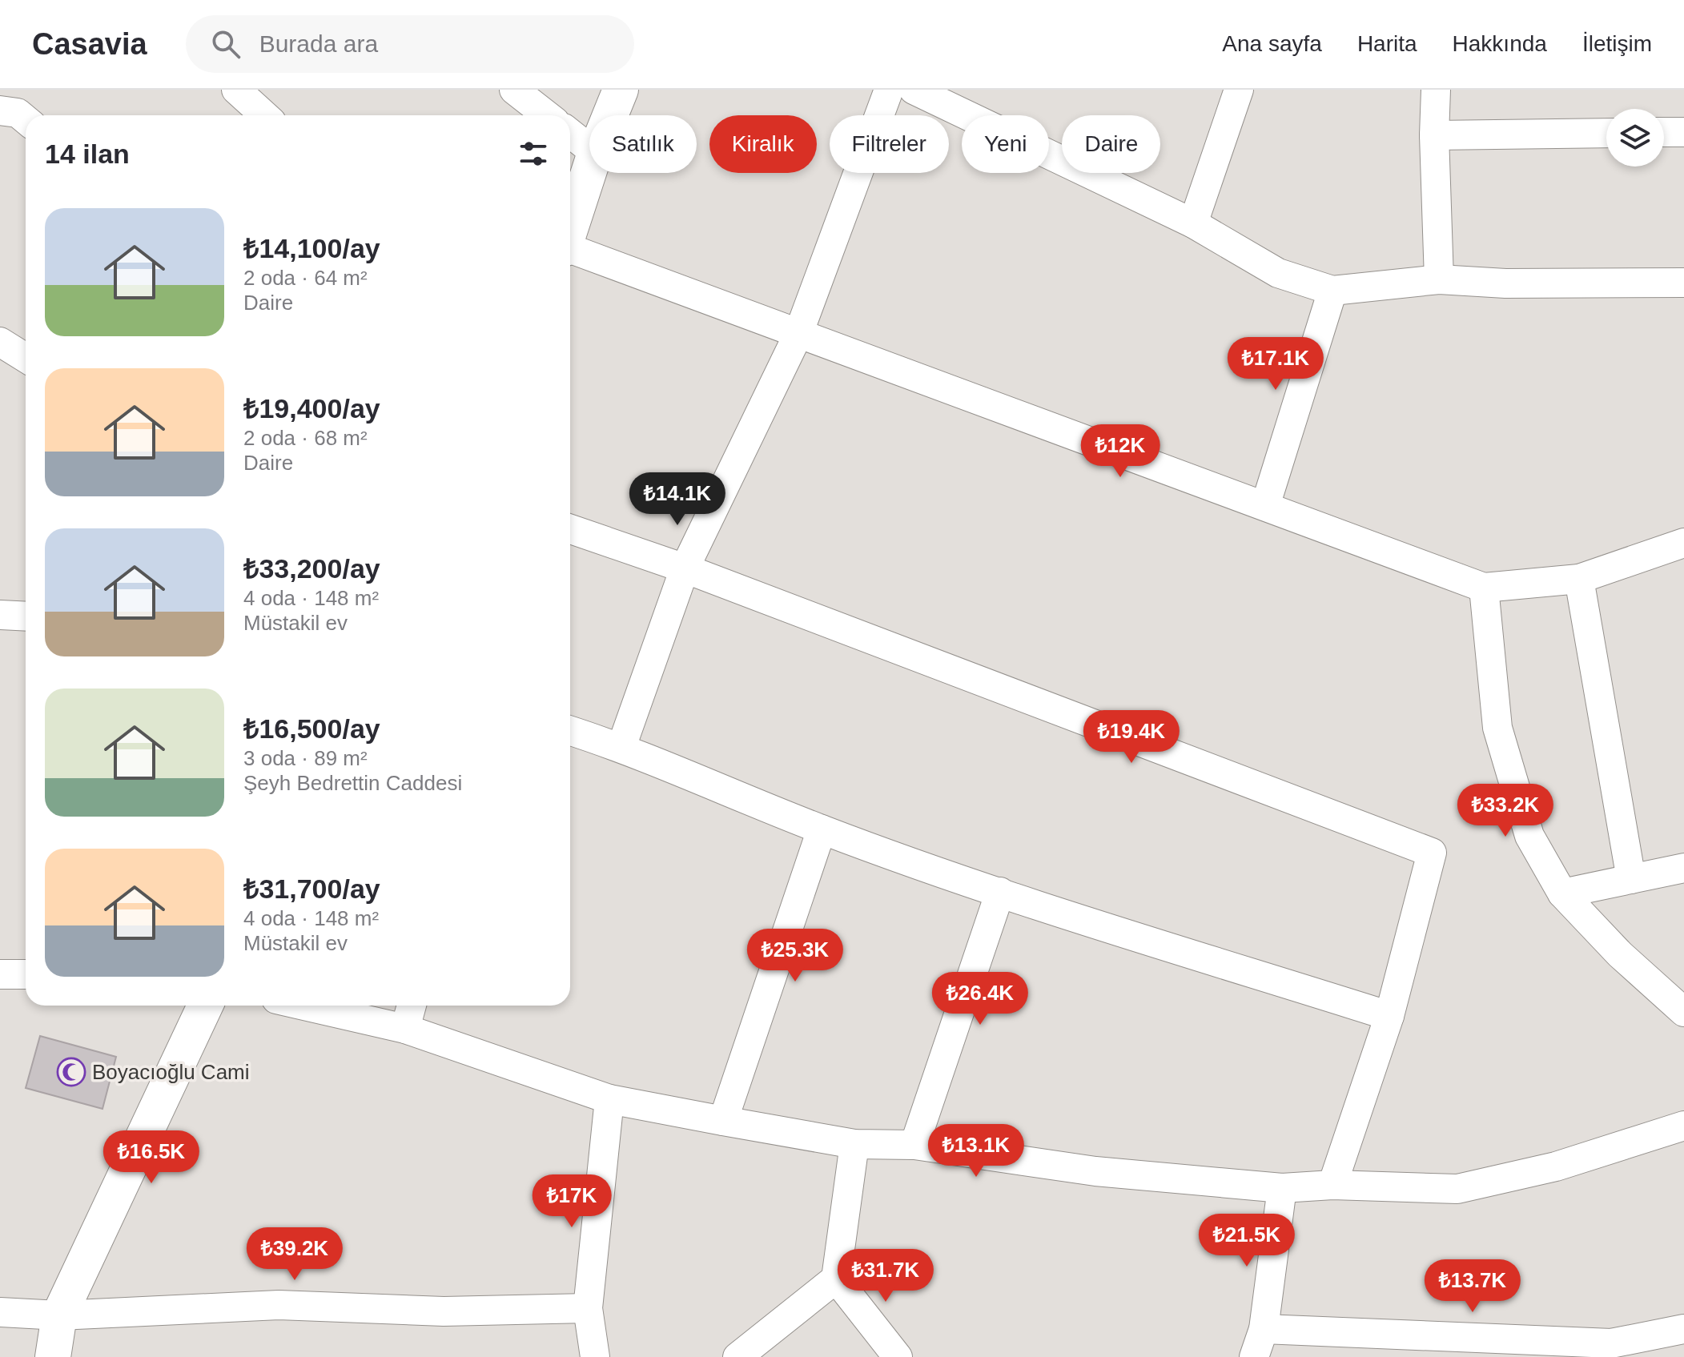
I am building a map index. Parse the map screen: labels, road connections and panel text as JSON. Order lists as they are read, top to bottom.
{
  "places": {
    "mosque": ["Boyacıoğlu Cami"]
  },
  "page": {
    "header": "Casavia",
    "search": "Burada ara",
    "nav": [
      "Ana sayfa",
      "Harita",
      "Hakkında",
      "İletişim"
    ],
    "chip": [
      "Satılık",
      "Kiralık",
      "Filtreler",
      "Yeni",
      "Daire"
    ],
    "heading": "14 ilan",
    "list": [
      {
        "name": "₺14,100/ay",
        "note": "2 oda · 64 m² · Daire"
      },
      {
        "name": "₺19,400/ay",
        "note": "2 oda · 68 m² · Daire"
      },
      {
        "name": "₺33,200/ay",
        "note": "4 oda · 148 m² · Müstakil ev"
      },
      {
        "name": "₺16,500/ay",
        "note": "3 oda · 89 m² · Şeyh Bedrettin Caddesi"
      },
      {
        "name": "₺31,700/ay",
        "note": "4 oda · 148 m² · Müstakil ev"
      }
    ],
    "price": [
      "₺17.1K",
      "₺12K",
      "₺14.1K",
      "₺19.4K",
      "₺33.2K",
      "₺25.3K",
      "₺26.4K",
      "₺13.1K",
      "₺16.5K",
      "₺17K",
      "₺21.5K",
      "₺39.2K",
      "₺31.7K",
      "₺13.7K"
    ]
  }
}
